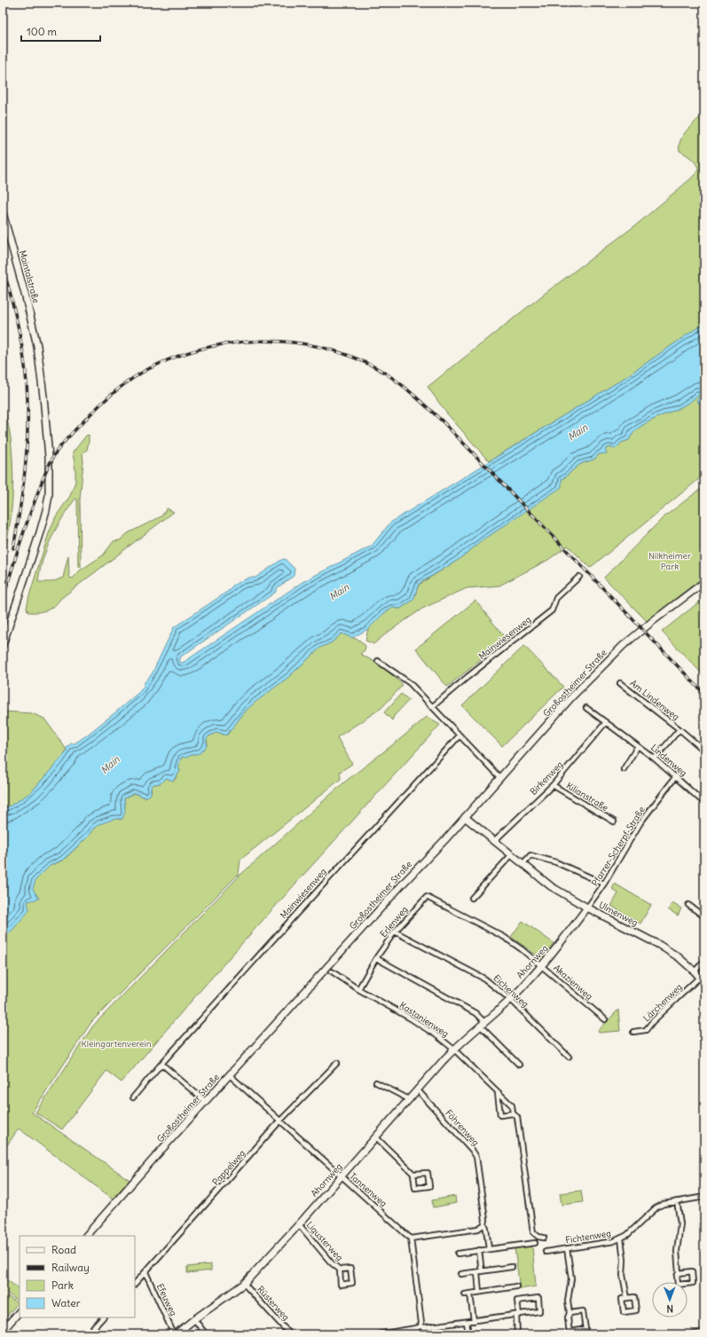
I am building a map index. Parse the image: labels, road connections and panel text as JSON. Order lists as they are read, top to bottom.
{
  "streets": {
    "main road": [
      "Maintalstraße",
      "Großostheimer Straße",
      "Ulmenweg",
      "Ahornweg"
    ],
    "street": [
      "Mainwiesenweg",
      "Am Lindenweg",
      "Lindenweg",
      "Birkenweg",
      "Kilianstraße",
      "Pfarrer-Scherpf-Straße",
      "Erlenweg",
      "Akazienweg",
      "Eichenweg",
      "Lärchenweg",
      "Kastanienweg",
      "Föhrenweg",
      "Pappelweg",
      "Tannenweg",
      "Fichtenweg",
      "Ligusterweg",
      "Efeuweg",
      "Rüsterweg"
    ]
  },
  "crossings": [
    ["Großostheimer Straße", "Ulmenweg"],
    ["Großostheimer Straße", "Tannenweg"],
    ["Am Lindenweg", "Lindenweg"],
    ["Lindenweg", "Birkenweg"],
    ["Lindenweg", "Pfarrer-Scherpf-Straße"],
    ["Birkenweg", "Kilianstraße"],
    ["Birkenweg", "Ulmenweg"],
    ["Pfarrer-Scherpf-Straße", "Ulmenweg"],
    ["Pfarrer-Scherpf-Straße", "Ahornweg"],
    ["Ulmenweg", "Ahornweg"],
    ["Ulmenweg", "Lärchenweg"],
    ["Erlenweg", "Akazienweg"],
    ["Erlenweg", "Eichenweg"],
    ["Erlenweg", "Kastanienweg"],
    ["Ahornweg", "Akazienweg"],
    ["Ahornweg", "Eichenweg"],
    ["Ahornweg", "Kastanienweg"],
    ["Ahornweg", "Föhrenweg"],
    ["Ahornweg", "Tannenweg"],
    ["Ahornweg", "Ligusterweg"],
    ["Ahornweg", "Efeuweg"],
    ["Ahornweg", "Rüsterweg"],
    ["Pappelweg", "Tannenweg"],
    ["Pappelweg", "Efeuweg"]
  ],
  "water": ["Main"],
  "parks": ["Nilkheimer Park", "Kleingartenverein"],
  "legend": [
    "Road",
    "Railway",
    "Park",
    "Water"
  ],
  "scale_bar": "100 m",
  "north": "bottom"
}
